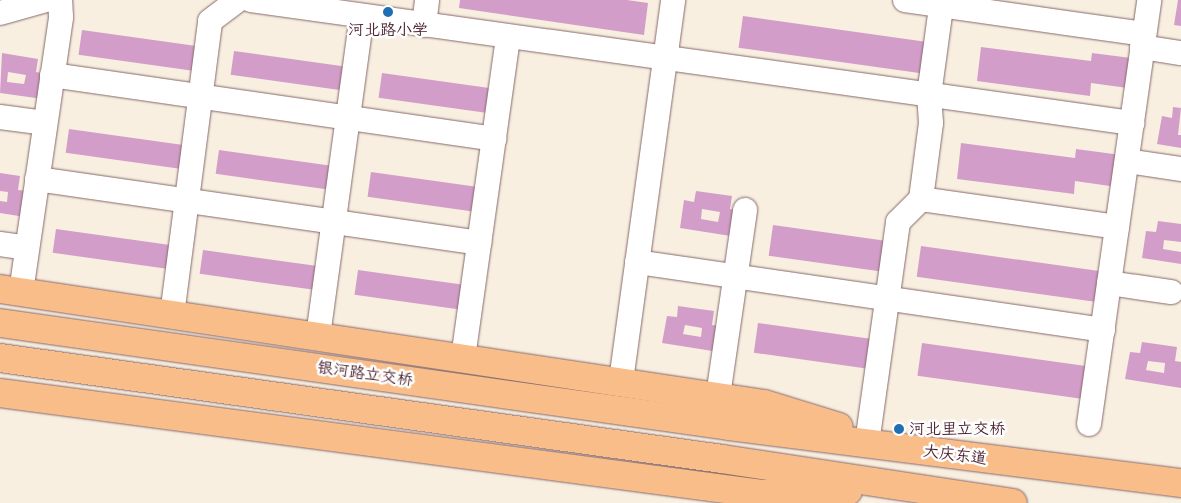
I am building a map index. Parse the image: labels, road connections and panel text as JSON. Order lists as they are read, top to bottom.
{
  "streets": {
    "main road": ["银河路立交桥", "大庆东道"]
  },
  "crossings": [
    ["银河路立交桥", "大庆东道"]
  ],
  "places": ["河北路小学", "河北里立交桥"]
}
